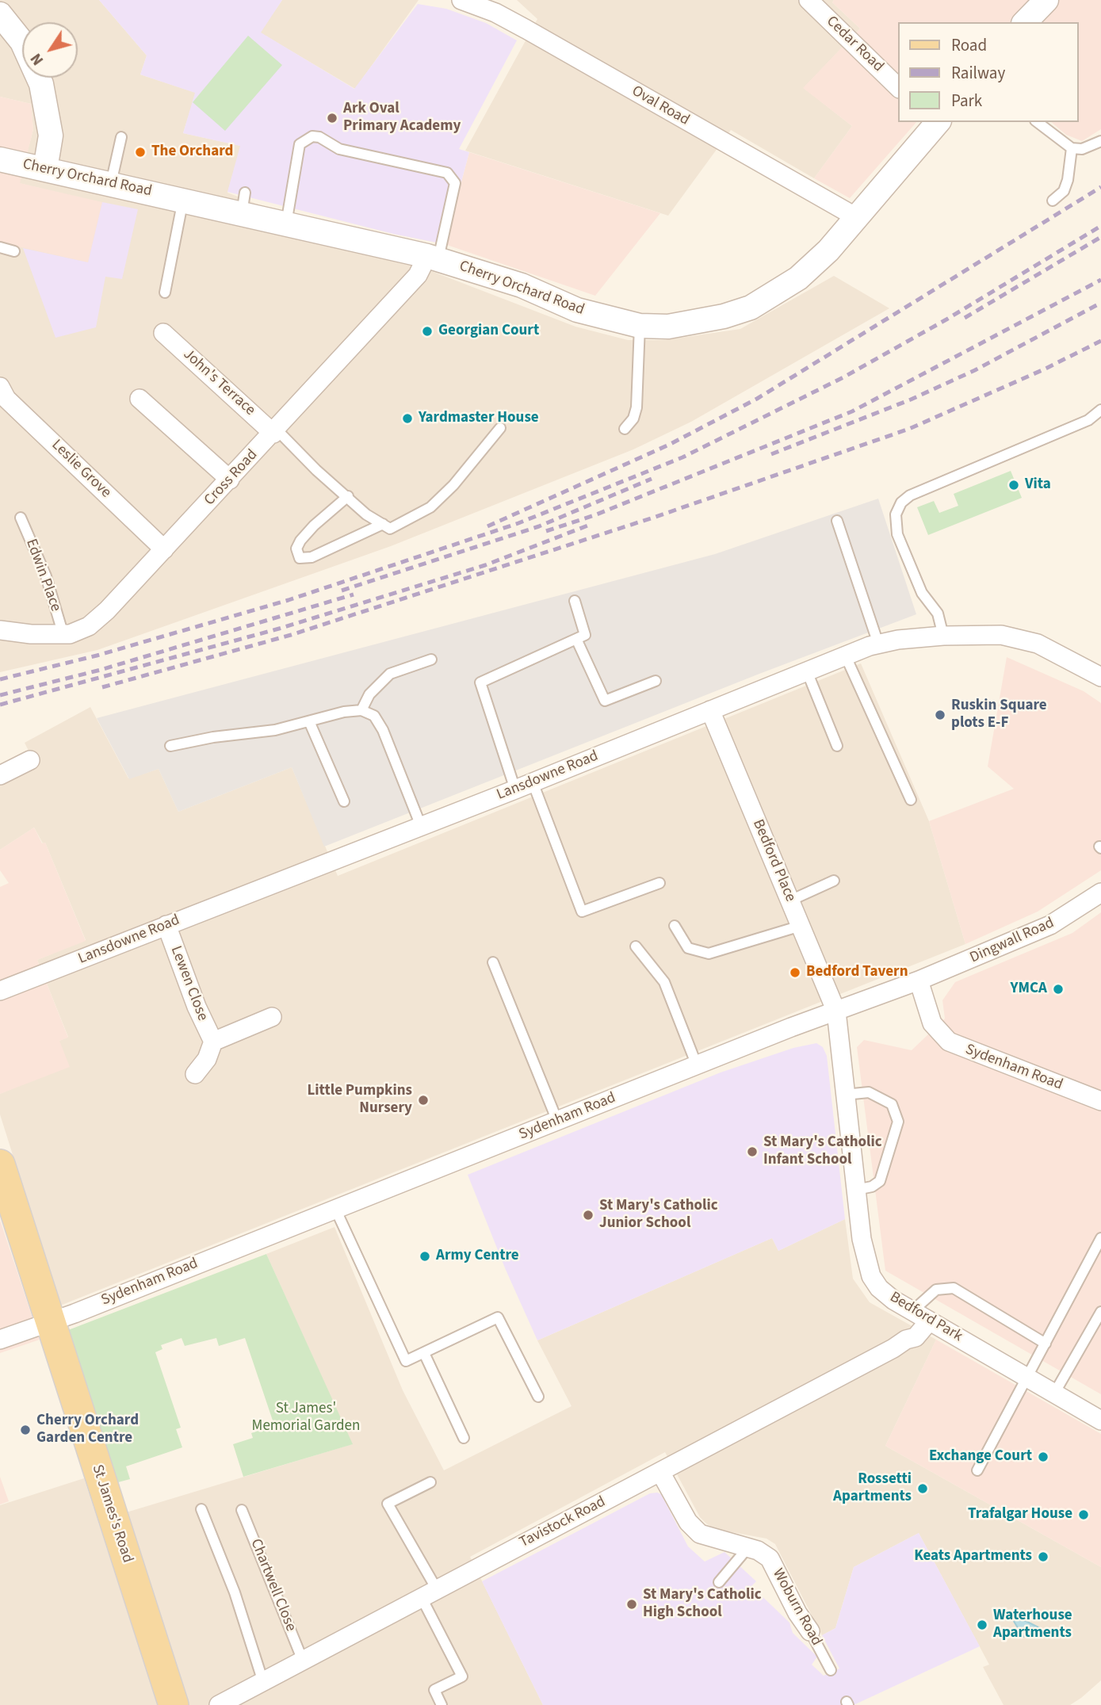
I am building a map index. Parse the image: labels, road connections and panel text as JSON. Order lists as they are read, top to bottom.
{
  "streets": {
    "main road": ["St James's Road"],
    "street": [
      "Cedar Road",
      "Oval Road",
      "Cherry Orchard Road",
      "John's Terrace",
      "Leslie Grove",
      "Cross Road",
      "Lansdowne Road",
      "Bedford Place",
      "Dingwall Road",
      "Lewen Close",
      "Sydenham Road",
      "Bedford Park",
      "Tavistock Road",
      "Woburn Road"
    ],
    "lane": ["Edwin Place", "Chartwell Close"]
  },
  "crossings": [
    ["Oval Road", "Cherry Orchard Road"],
    ["Cherry Orchard Road", "Cross Road"],
    ["John's Terrace", "Cross Road"],
    ["Leslie Grove", "Cross Road"],
    ["Cross Road", "Edwin Place"],
    ["Lansdowne Road", "Bedford Place"],
    ["Lansdowne Road", "Lewen Close"],
    ["Bedford Place", "Sydenham Road"],
    ["Bedford Place", "Bedford Park"],
    ["Dingwall Road", "Sydenham Road"],
    ["Sydenham Road", "Bedford Park"],
    ["Sydenham Road", "St James's Road"],
    ["Bedford Park", "Tavistock Road"],
    ["Tavistock Road", "Chartwell Close"],
    ["Tavistock Road", "Woburn Road"]
  ],
  "parks": ["St James' Memorial Garden"],
  "places": [
    "Ark Oval Primary Academy",
    "The Orchard",
    "Georgian Court",
    "Yardmaster House",
    "Vita",
    "Ruskin Square plots E-F",
    "Bedford Tavern",
    "YMCA",
    "Little Pumpkins Nursery",
    "St Mary's Catholic Infant School",
    "St Mary's Catholic Junior School",
    "Army Centre",
    "Cherry Orchard Garden Centre",
    "Exchange Court",
    "Rossetti Apartments",
    "Trafalgar House",
    "Keats Apartments",
    "St Mary's Catholic High School",
    "Waterhouse Apartments"
  ],
  "legend": ["Road", "Railway", "Park"],
  "north": "bottom left"
}
